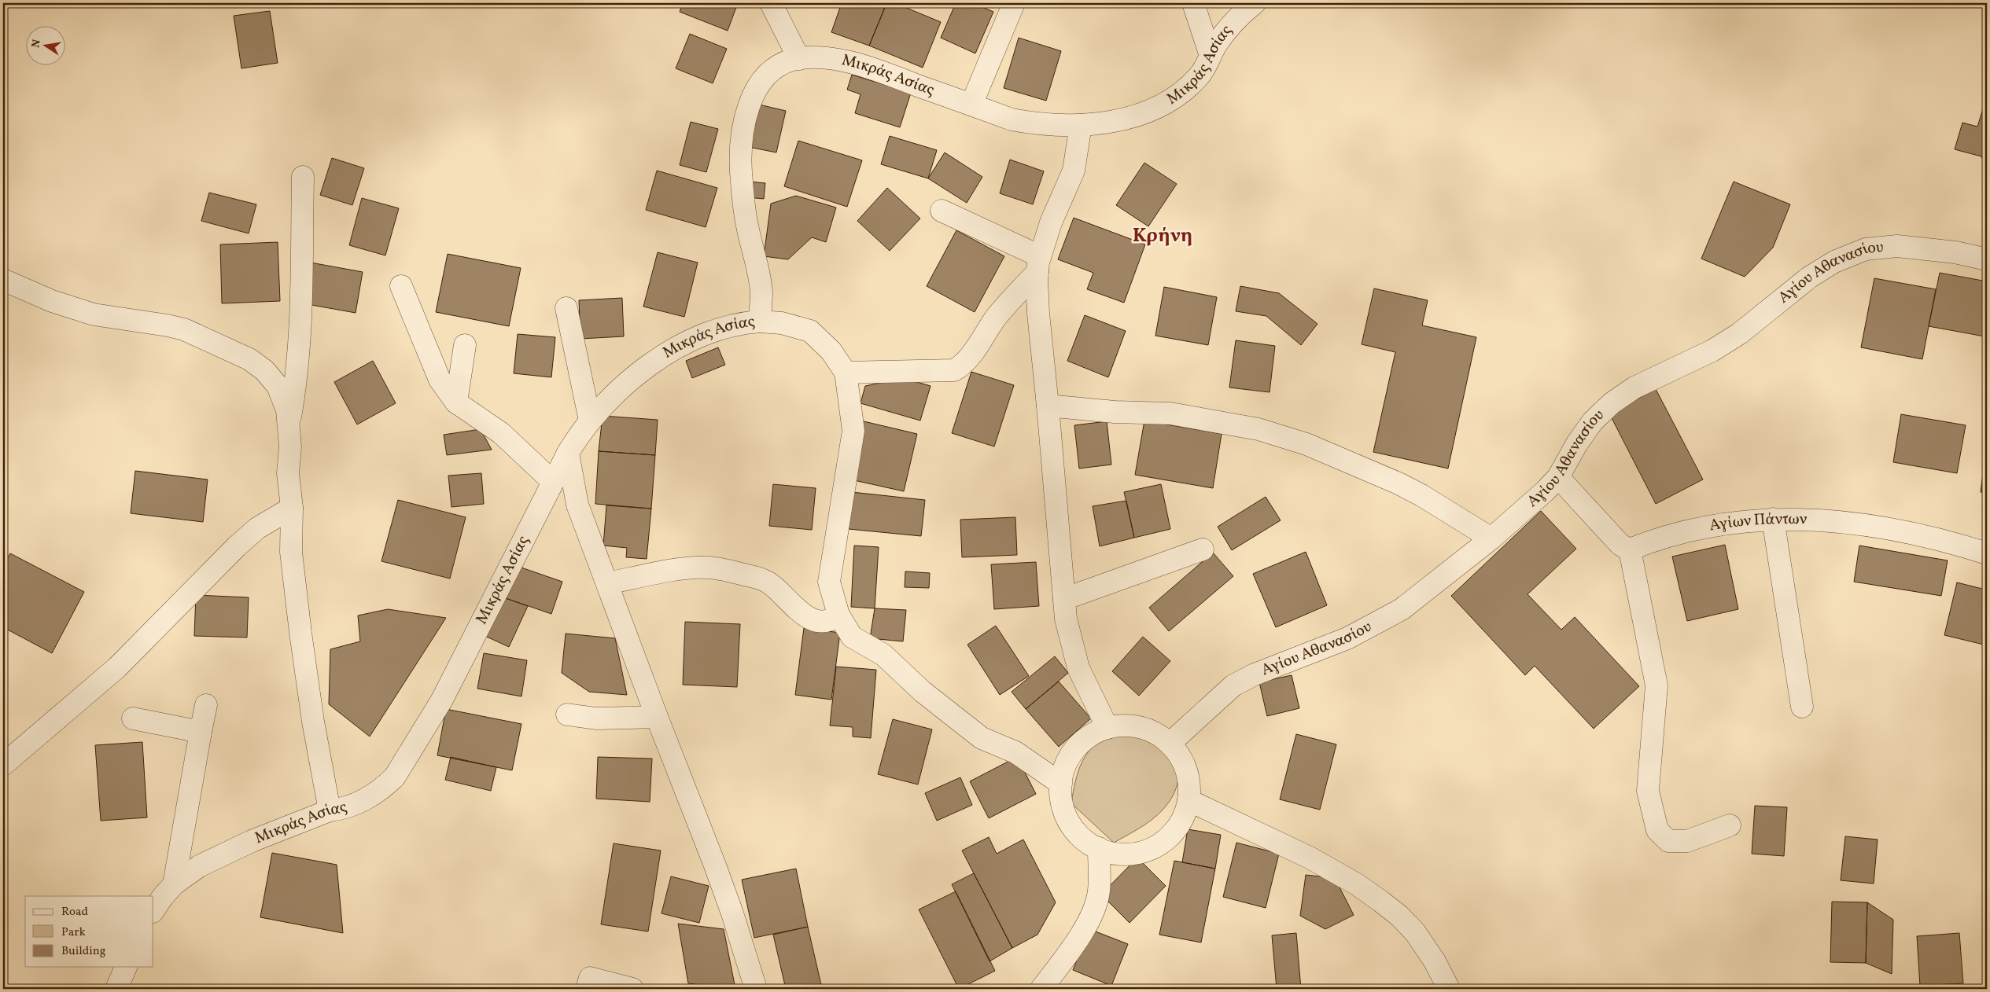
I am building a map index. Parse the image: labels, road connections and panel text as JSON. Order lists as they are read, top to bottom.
{
  "streets": {
    "street": ["Μικράς Ασίας", "Αγίου Αθανασίου", "Αγίων Πάντων"]
  },
  "districts": ["Κρήνη"],
  "legend": ["Road", "Park", "Building"],
  "north": "left"
}
